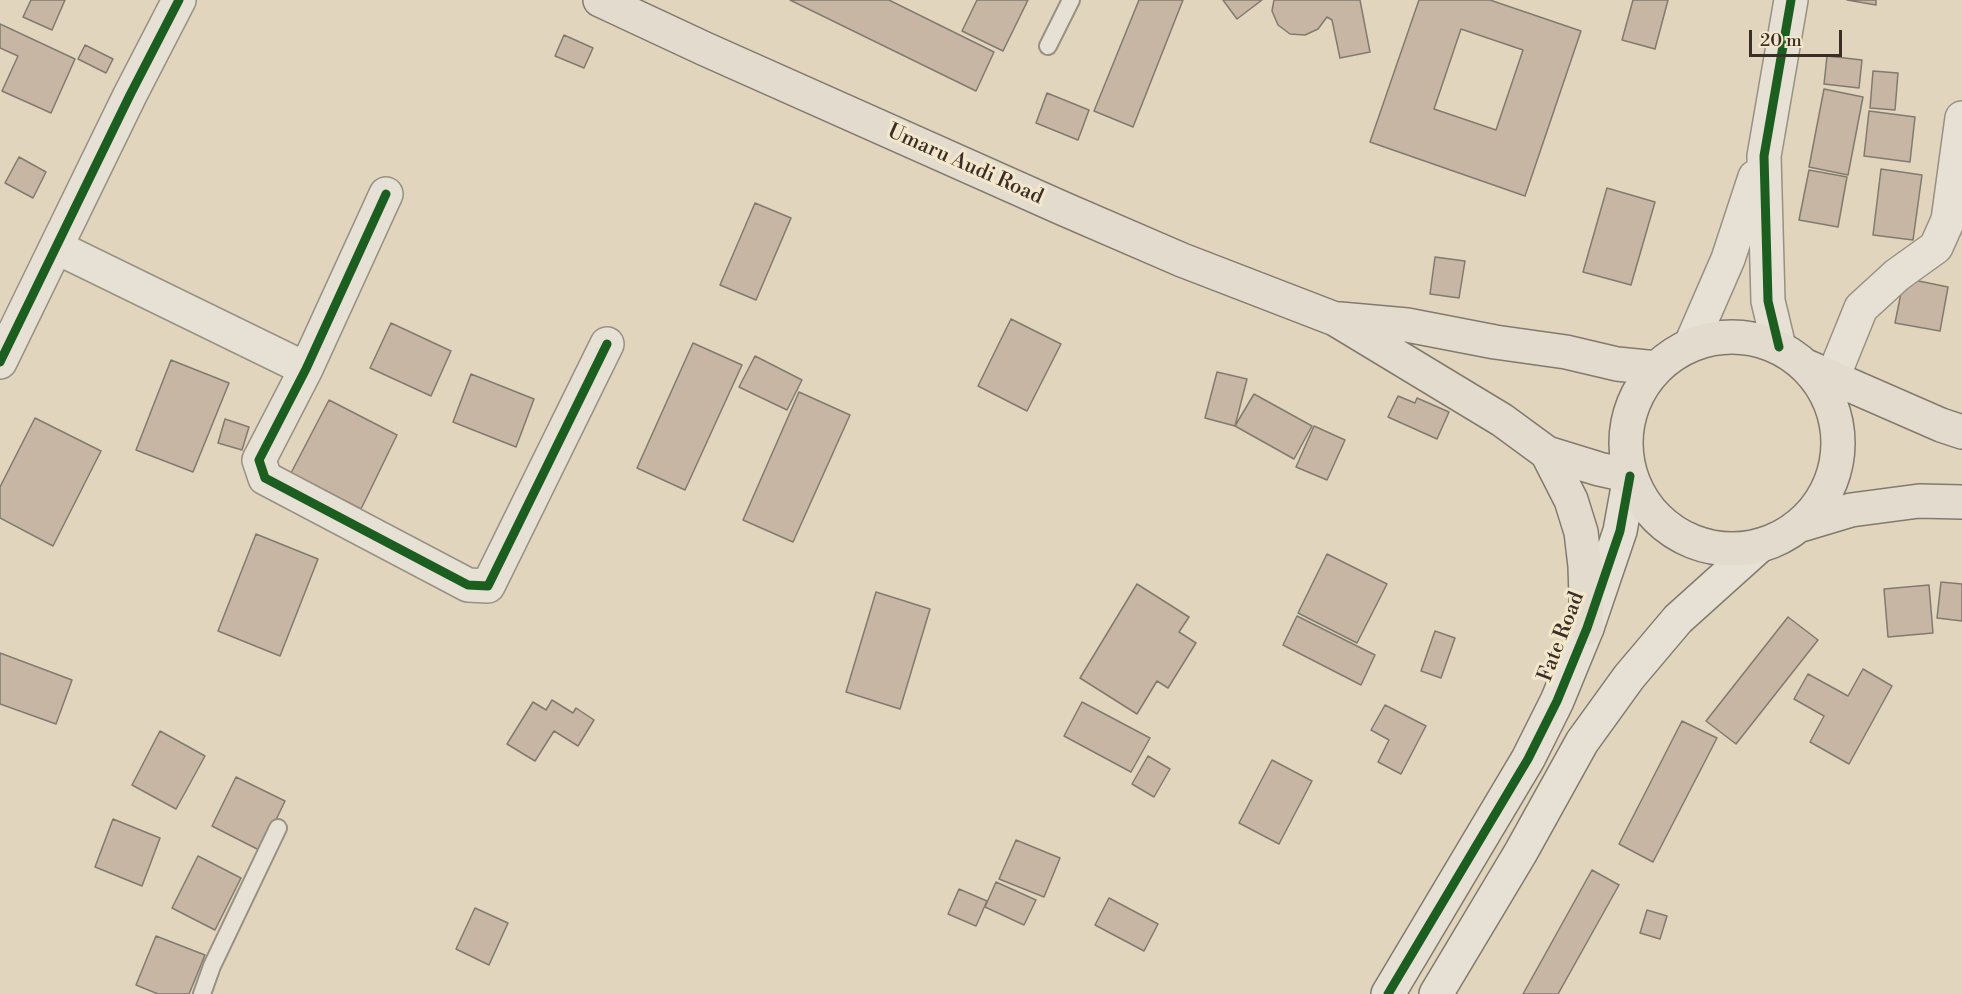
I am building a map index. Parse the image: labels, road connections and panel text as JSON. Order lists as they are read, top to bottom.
{
  "streets": {
    "main road": ["Umaru Audi Road"],
    "street": ["Fate Road"]
  },
  "scale_bar": "20 m"
}
